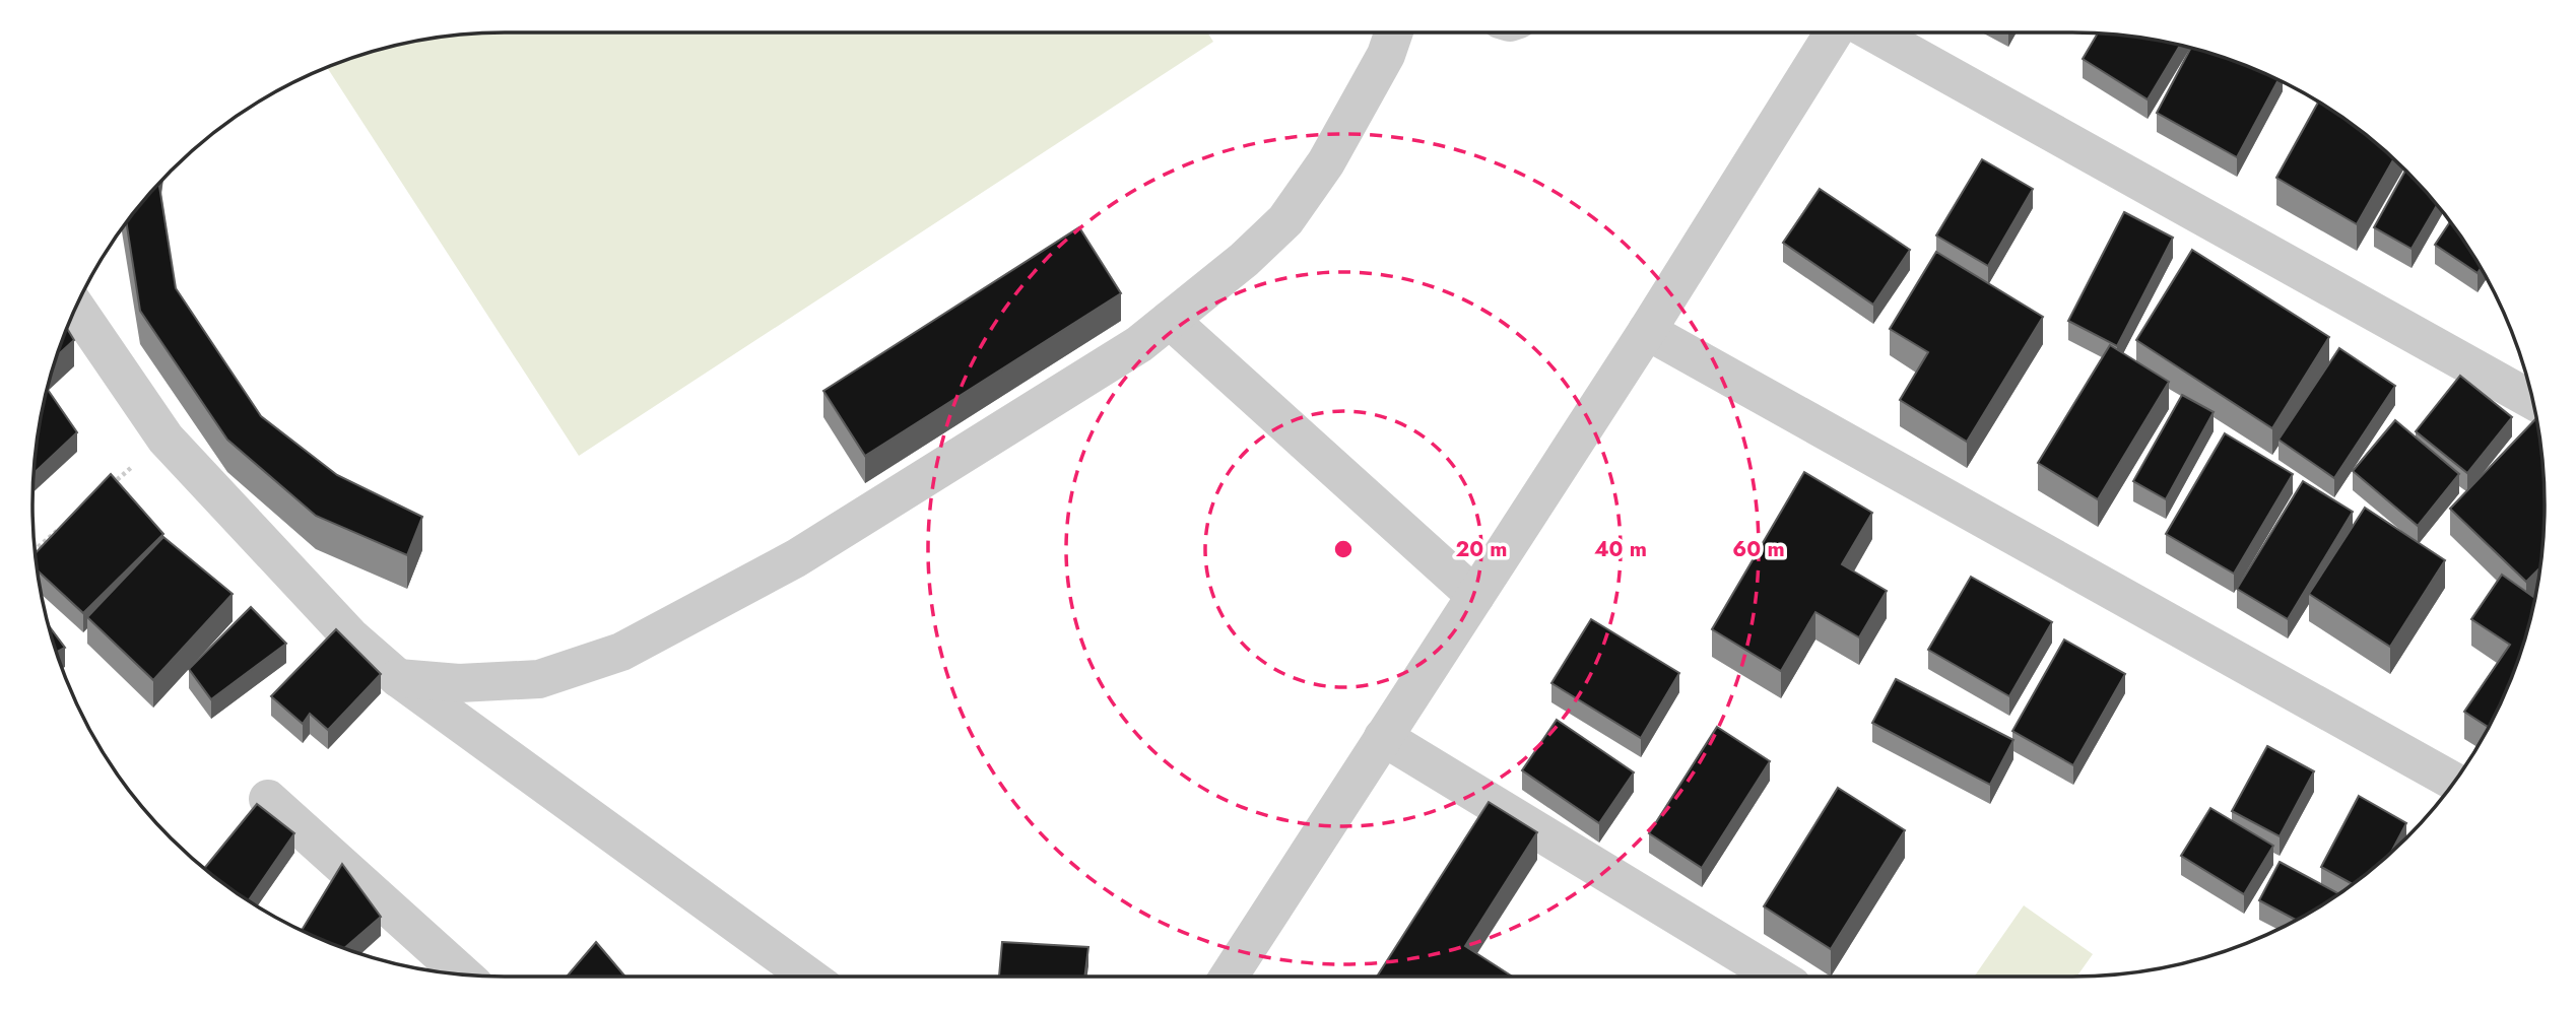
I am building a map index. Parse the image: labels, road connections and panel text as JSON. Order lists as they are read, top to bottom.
{
  "rings": ["20 m", "40 m", "60 m"]
}
